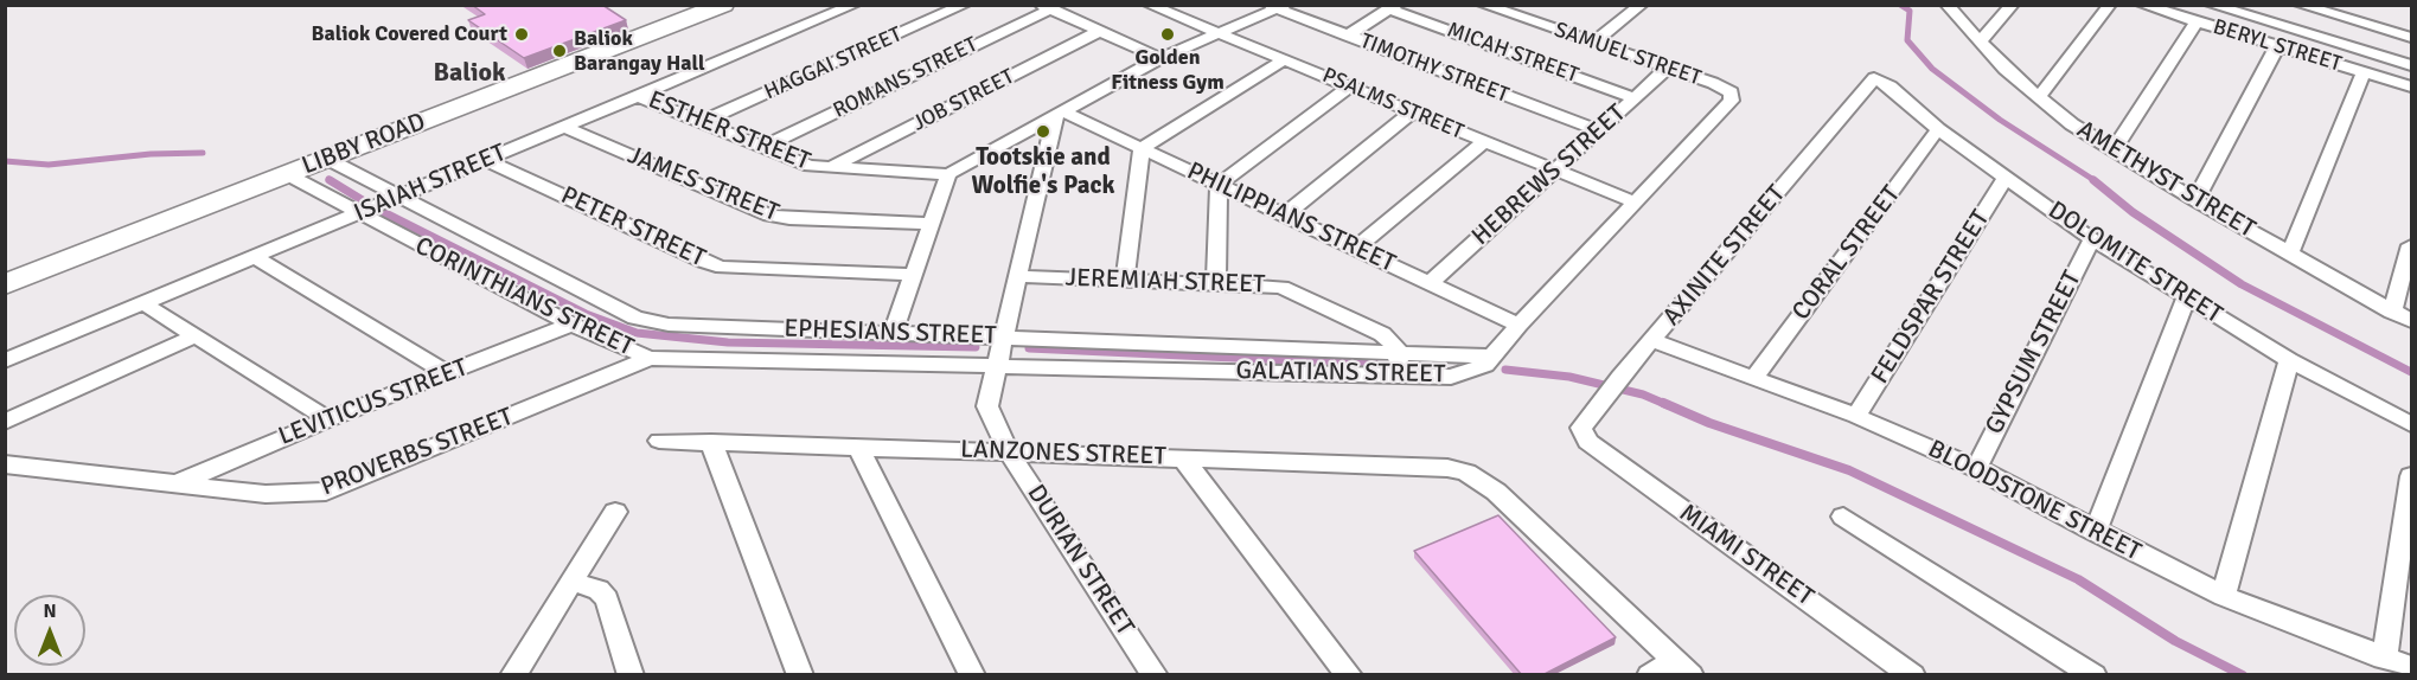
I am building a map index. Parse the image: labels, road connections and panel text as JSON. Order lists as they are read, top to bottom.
{
  "streets": {
    "main road": ["LIBBY ROAD"],
    "street": [
      "BERYL STREET",
      "MICAH STREET",
      "SAMUEL STREET",
      "HAGGAI STREET",
      "TIMOTHY STREET",
      "ROMANS STREET",
      "JOB STREET",
      "PSALMS STREET",
      "ESTHER STREET",
      "HEBREWS STREET",
      "AMETHYST STREET",
      "ISAIAH STREET",
      "JAMES STREET",
      "PHILIPPIANS STREET",
      "PETER STREET",
      "CORAL STREET",
      "AXINITE STREET",
      "DOLOMITE STREET",
      "JEREMIAH STREET",
      "CORINTHIANS STREET",
      "FELDSPAR STREET",
      "EPHESIANS STREET",
      "GYPSUM STREET",
      "GALATIANS STREET",
      "LEVITICUS STREET",
      "PROVERBS STREET",
      "LANZONES STREET",
      "BLOODSTONE STREET",
      "MIAMI STREET",
      "DURIAN STREET"
    ]
  },
  "crossings": [
    ["MICAH STREET", "HEBREWS STREET"],
    ["SAMUEL STREET", "HEBREWS STREET"],
    ["SAMUEL STREET", "GALATIANS STREET"],
    ["HAGGAI STREET", "ESTHER STREET"],
    ["TIMOTHY STREET", "HEBREWS STREET"],
    ["ROMANS STREET", "ESTHER STREET"],
    ["JOB STREET", "ESTHER STREET"],
    ["PSALMS STREET", "HEBREWS STREET"],
    ["PSALMS STREET", "GALATIANS STREET"],
    ["ESTHER STREET", "ISAIAH STREET"],
    ["LIBBY ROAD", "EPHESIANS STREET"],
    ["HEBREWS STREET", "PHILIPPIANS STREET"],
    ["ISAIAH STREET", "JAMES STREET"],
    ["ISAIAH STREET", "PETER STREET"],
    ["ISAIAH STREET", "CORINTHIANS STREET"],
    ["ISAIAH STREET", "EPHESIANS STREET"],
    ["PHILIPPIANS STREET", "GALATIANS STREET"],
    ["CORAL STREET", "DOLOMITE STREET"],
    ["CORAL STREET", "BLOODSTONE STREET"],
    ["AXINITE STREET", "DOLOMITE STREET"],
    ["AXINITE STREET", "BLOODSTONE STREET"],
    ["AXINITE STREET", "MIAMI STREET"],
    ["DOLOMITE STREET", "FELDSPAR STREET"],
    ["DOLOMITE STREET", "GYPSUM STREET"],
    ["JEREMIAH STREET", "EPHESIANS STREET"],
    ["CORINTHIANS STREET", "GALATIANS STREET"],
    ["CORINTHIANS STREET", "LEVITICUS STREET"],
    ["CORINTHIANS STREET", "PROVERBS STREET"],
    ["CORINTHIANS STREET", "DURIAN STREET"],
    ["FELDSPAR STREET", "BLOODSTONE STREET"],
    ["EPHESIANS STREET", "GALATIANS STREET"],
    ["GYPSUM STREET", "BLOODSTONE STREET"],
    ["GALATIANS STREET", "DURIAN STREET"],
    ["LEVITICUS STREET", "PROVERBS STREET"],
    ["LANZONES STREET", "DURIAN STREET"]
  ],
  "districts": ["Baliok"],
  "places": [
    "Baliok Covered Court",
    "Golden Fitness Gym",
    "Baliok Barangay Hall",
    "Tootskie and Wolfie's Pack"
  ],
  "north": "top"
}
